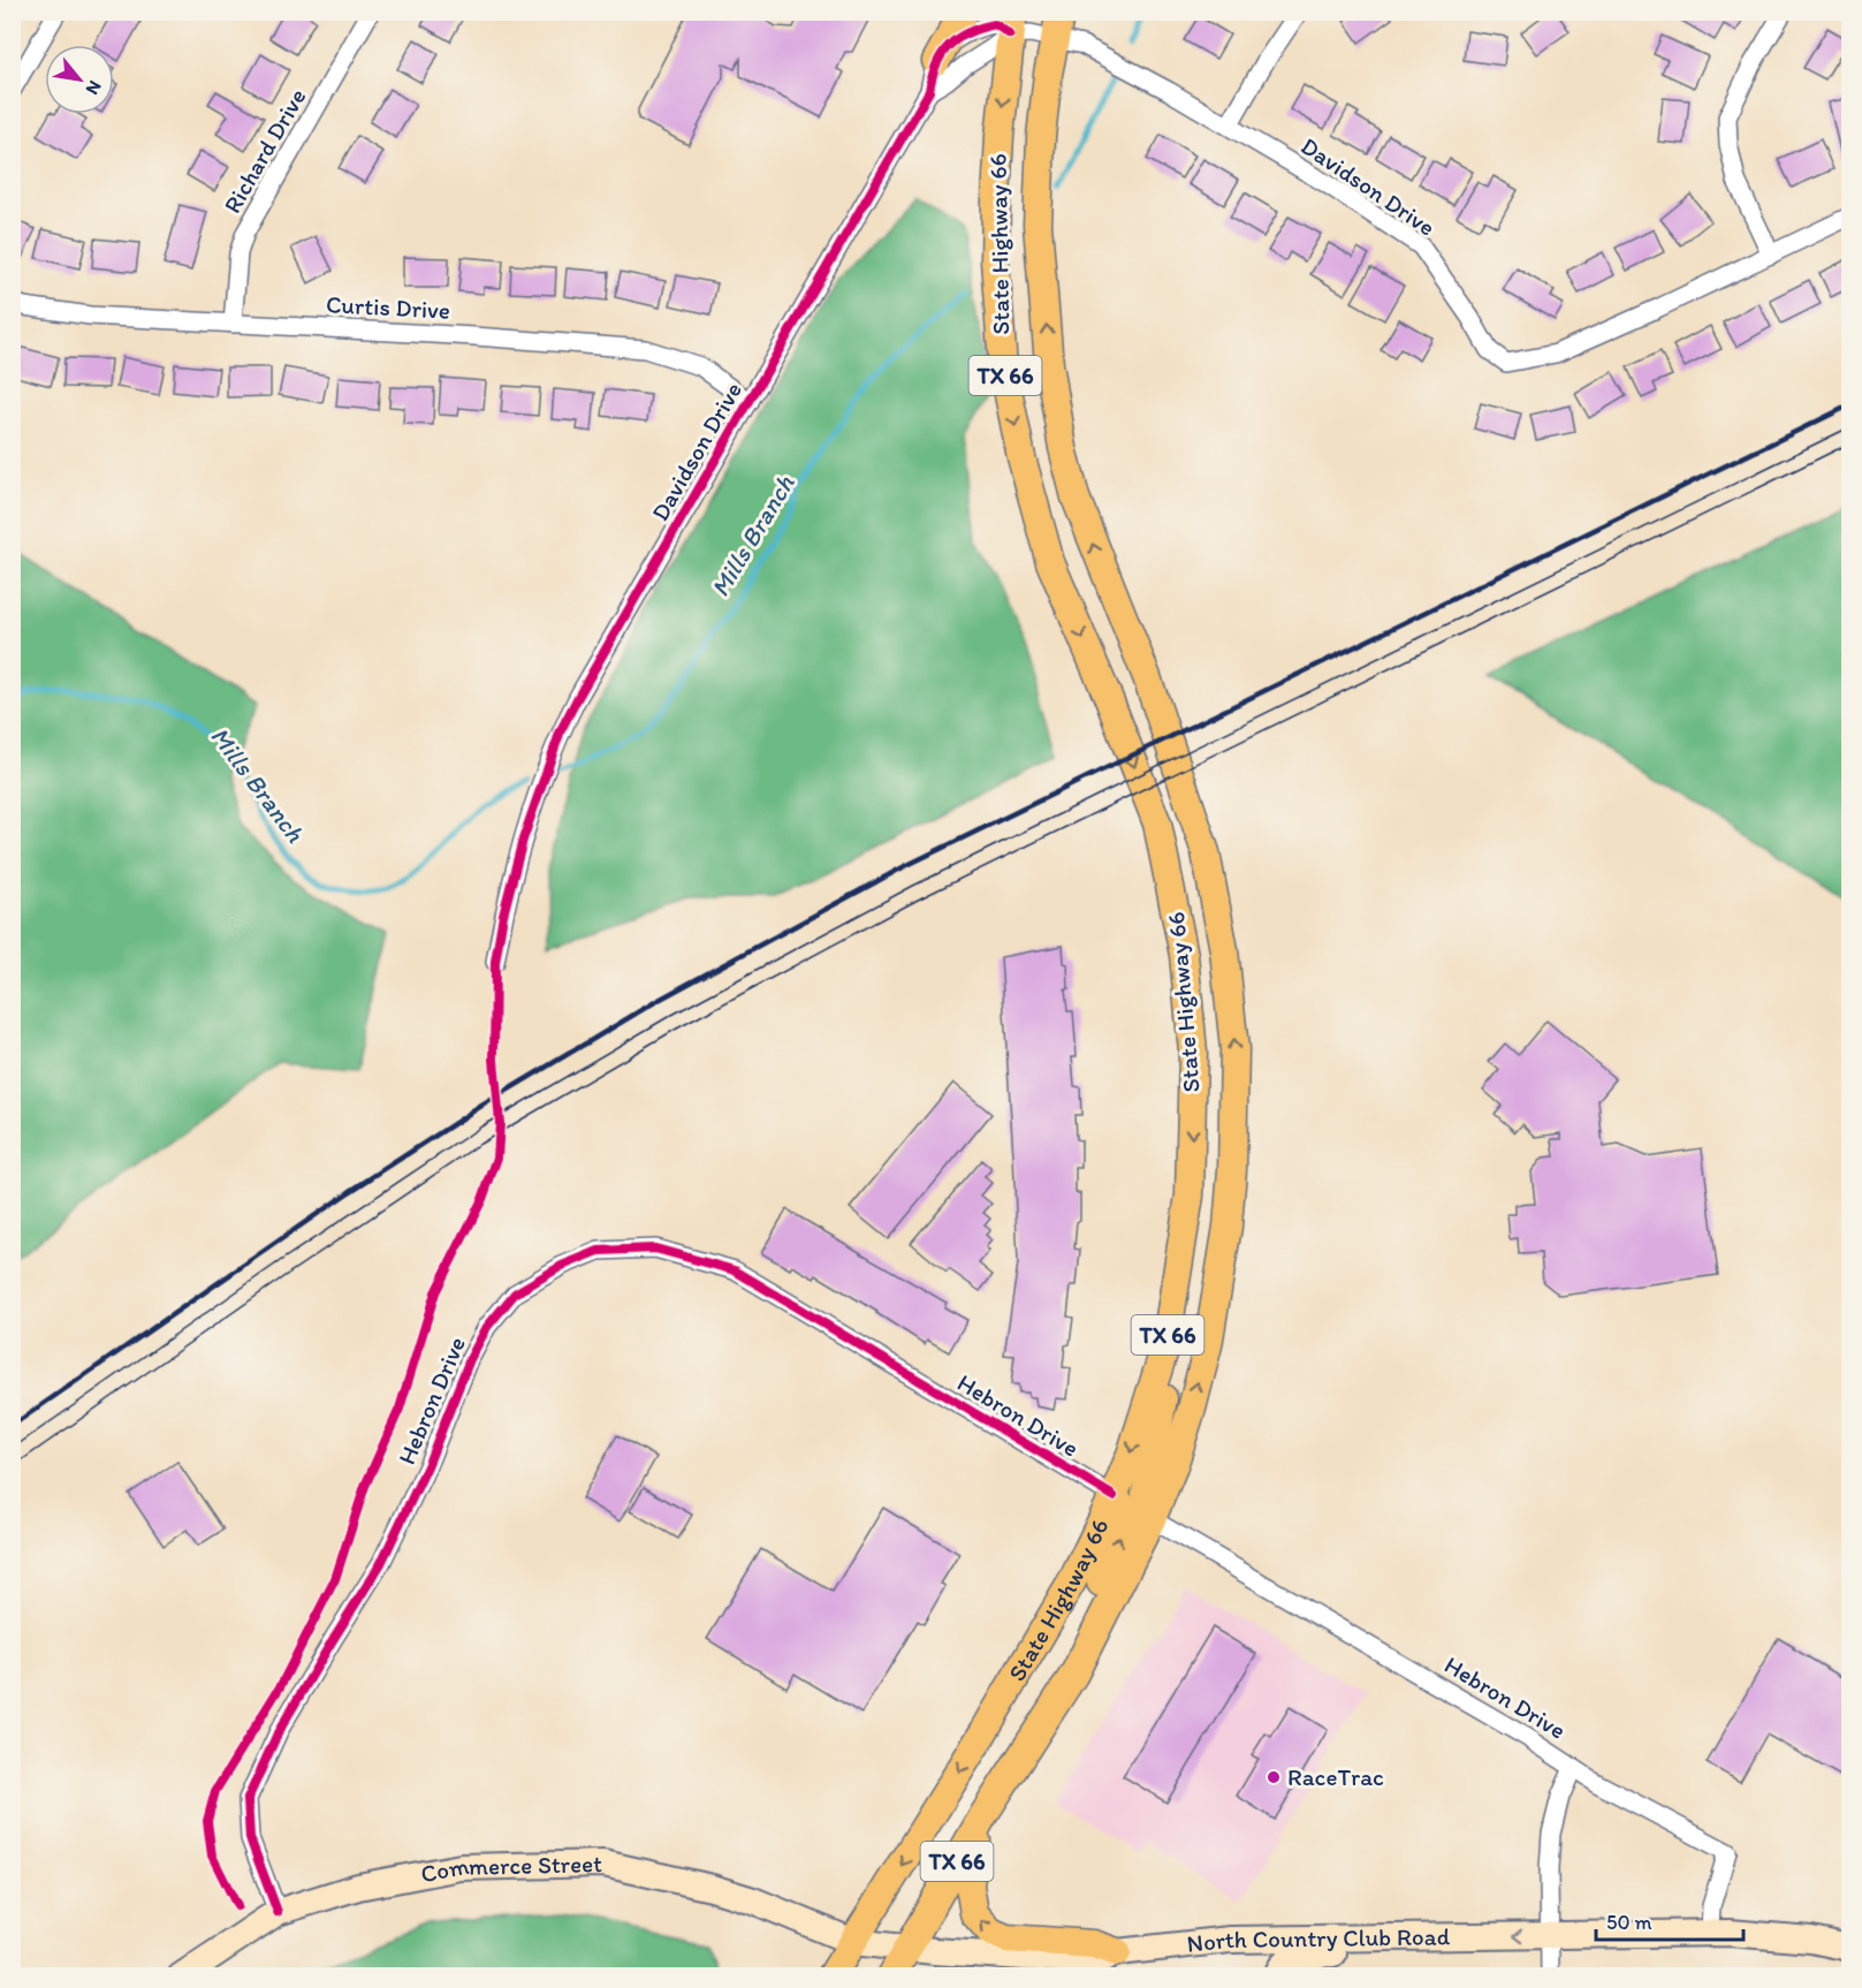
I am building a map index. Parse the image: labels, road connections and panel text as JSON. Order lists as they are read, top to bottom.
{
  "streets": {
    "main road": [
      "State Highway 66",
      "TX 66",
      "Commerce Street",
      "North Country Club Road"
    ],
    "street": [
      "Richard Drive",
      "Davidson Drive",
      "Curtis Drive",
      "Hebron Drive"
    ]
  },
  "crossings": [
    ["Richard Drive", "Curtis Drive"],
    ["Davidson Drive", "State Highway 66"],
    ["Davidson Drive", "Curtis Drive"],
    ["State Highway 66", "Hebron Drive"],
    ["State Highway 66", "Commerce Street"],
    ["State Highway 66", "North Country Club Road"],
    ["Hebron Drive", "Commerce Street"],
    ["Hebron Drive", "North Country Club Road"],
    ["Commerce Street", "North Country Club Road"]
  ],
  "water": ["Mills Branch"],
  "places": ["RaceTrac"],
  "scale_bar": "50 m",
  "north": "bottom right"
}
